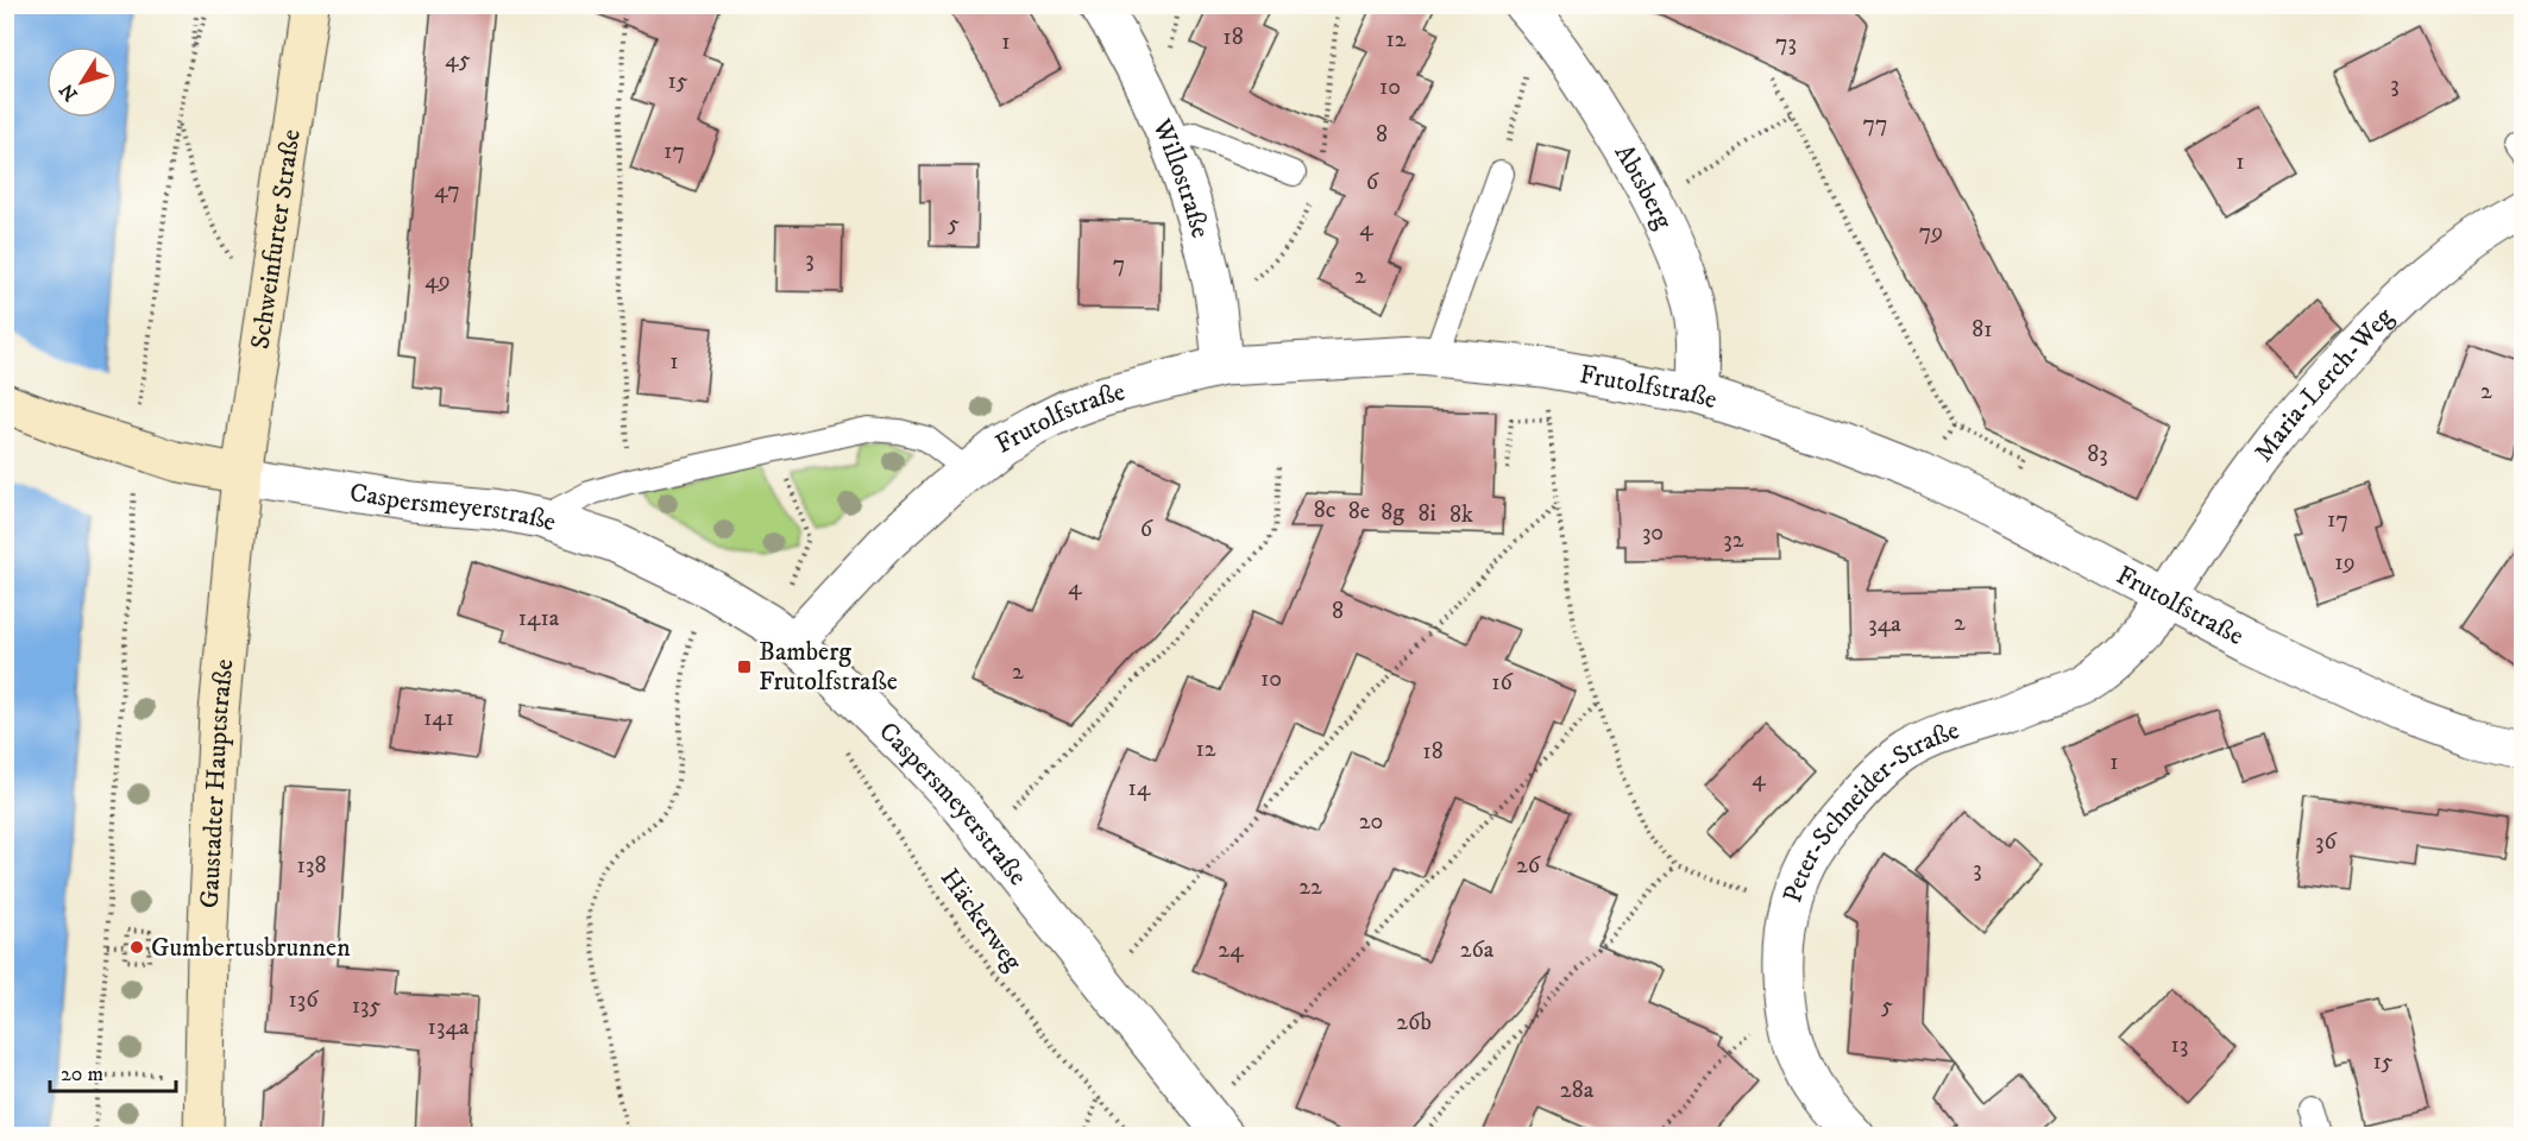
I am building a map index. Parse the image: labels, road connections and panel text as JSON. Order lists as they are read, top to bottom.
{
  "streets": {
    "street": [
      "Willostraße",
      "Abtsberg",
      "Schweinfurter Straße",
      "Maria-Lerch-Weg",
      "Frutolfstraße",
      "Caspersmeyerstraße",
      "Gaustadter Hauptstraße",
      "Peter-Schneider-Straße"
    ],
    "path": ["Häckerweg"]
  },
  "crossings": [
    ["Willostraße", "Frutolfstraße"],
    ["Abtsberg", "Frutolfstraße"],
    ["Schweinfurter Straße", "Caspersmeyerstraße"],
    ["Schweinfurter Straße", "Gaustadter Hauptstraße"],
    ["Maria-Lerch-Weg", "Frutolfstraße"],
    ["Maria-Lerch-Weg", "Peter-Schneider-Straße"],
    ["Frutolfstraße", "Caspersmeyerstraße"],
    ["Frutolfstraße", "Peter-Schneider-Straße"],
    ["Caspersmeyerstraße", "Gaustadter Hauptstraße"],
    ["Caspersmeyerstraße", "Häckerweg"]
  ],
  "places": {
    "transit": ["Bamberg Frutolfstraße"],
    "other": ["Gumbertusbrunnen"]
  },
  "house_numbers": [
    "18",
    "12",
    "1",
    "73",
    "45",
    "15",
    "3",
    "10",
    "77",
    "8",
    "17",
    "1",
    "6",
    "47",
    "5",
    "4",
    "79",
    "3",
    "7",
    "2",
    "49",
    "81",
    "1",
    "2",
    "83",
    "8c",
    "8e",
    "8g",
    "8i",
    "8k",
    "17",
    "6",
    "30",
    "32",
    "19",
    "4",
    "8",
    "141a",
    "2",
    "34a",
    "2",
    "10",
    "16",
    "141",
    "12",
    "18",
    "1",
    "4",
    "14",
    "20",
    "36",
    "138",
    "26",
    "3",
    "22",
    "24",
    "26a",
    "136",
    "135",
    "5",
    "26b",
    "134a",
    "13",
    "15",
    "28a"
  ],
  "scale_bar": "20 m",
  "north": "bottom left"
}
